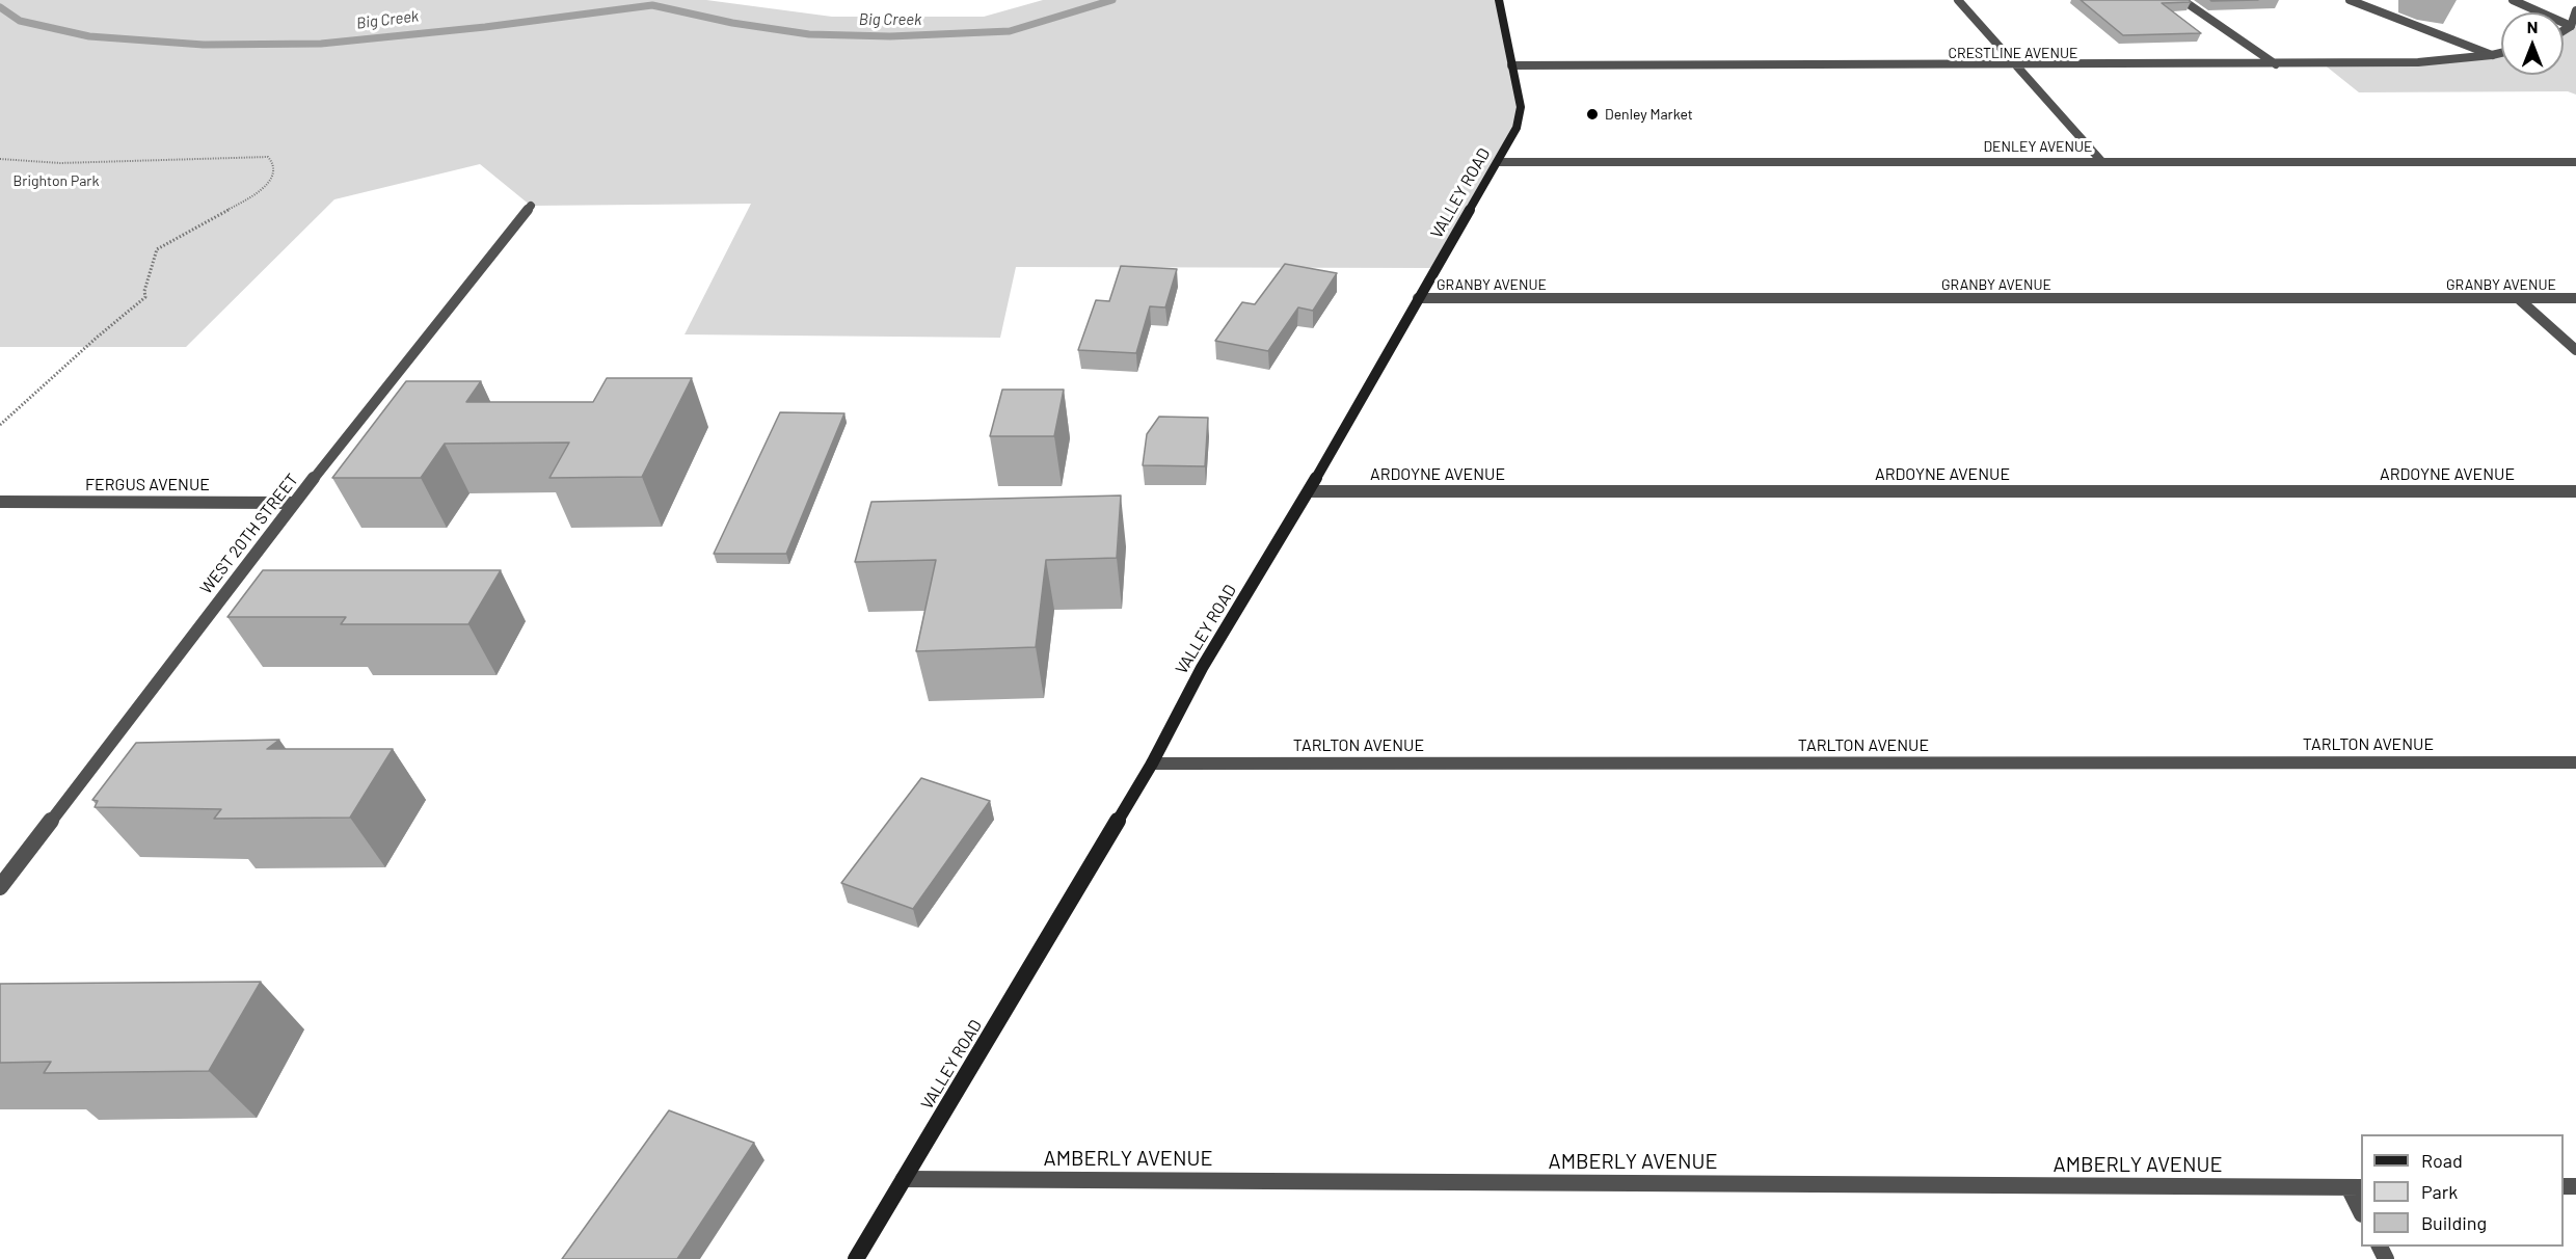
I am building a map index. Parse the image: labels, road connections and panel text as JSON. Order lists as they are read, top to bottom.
{
  "streets": {
    "street": [
      "CRESTLINE AVENUE",
      "DENLEY AVENUE",
      "VALLEY ROAD",
      "GRANBY AVENUE",
      "ARDOYNE AVENUE",
      "FERGUS AVENUE",
      "WEST 20TH STREET",
      "TARLTON AVENUE",
      "AMBERLY AVENUE"
    ]
  },
  "crossings": [
    ["CRESTLINE AVENUE", "VALLEY ROAD"],
    ["DENLEY AVENUE", "VALLEY ROAD"],
    ["VALLEY ROAD", "GRANBY AVENUE"],
    ["VALLEY ROAD", "ARDOYNE AVENUE"],
    ["VALLEY ROAD", "TARLTON AVENUE"],
    ["VALLEY ROAD", "AMBERLY AVENUE"],
    ["FERGUS AVENUE", "WEST 20TH STREET"]
  ],
  "water": ["Big Creek"],
  "parks": ["Brighton Park"],
  "places": ["Denley Market"],
  "legend": ["Road", "Park", "Building"],
  "north": "top"
}
